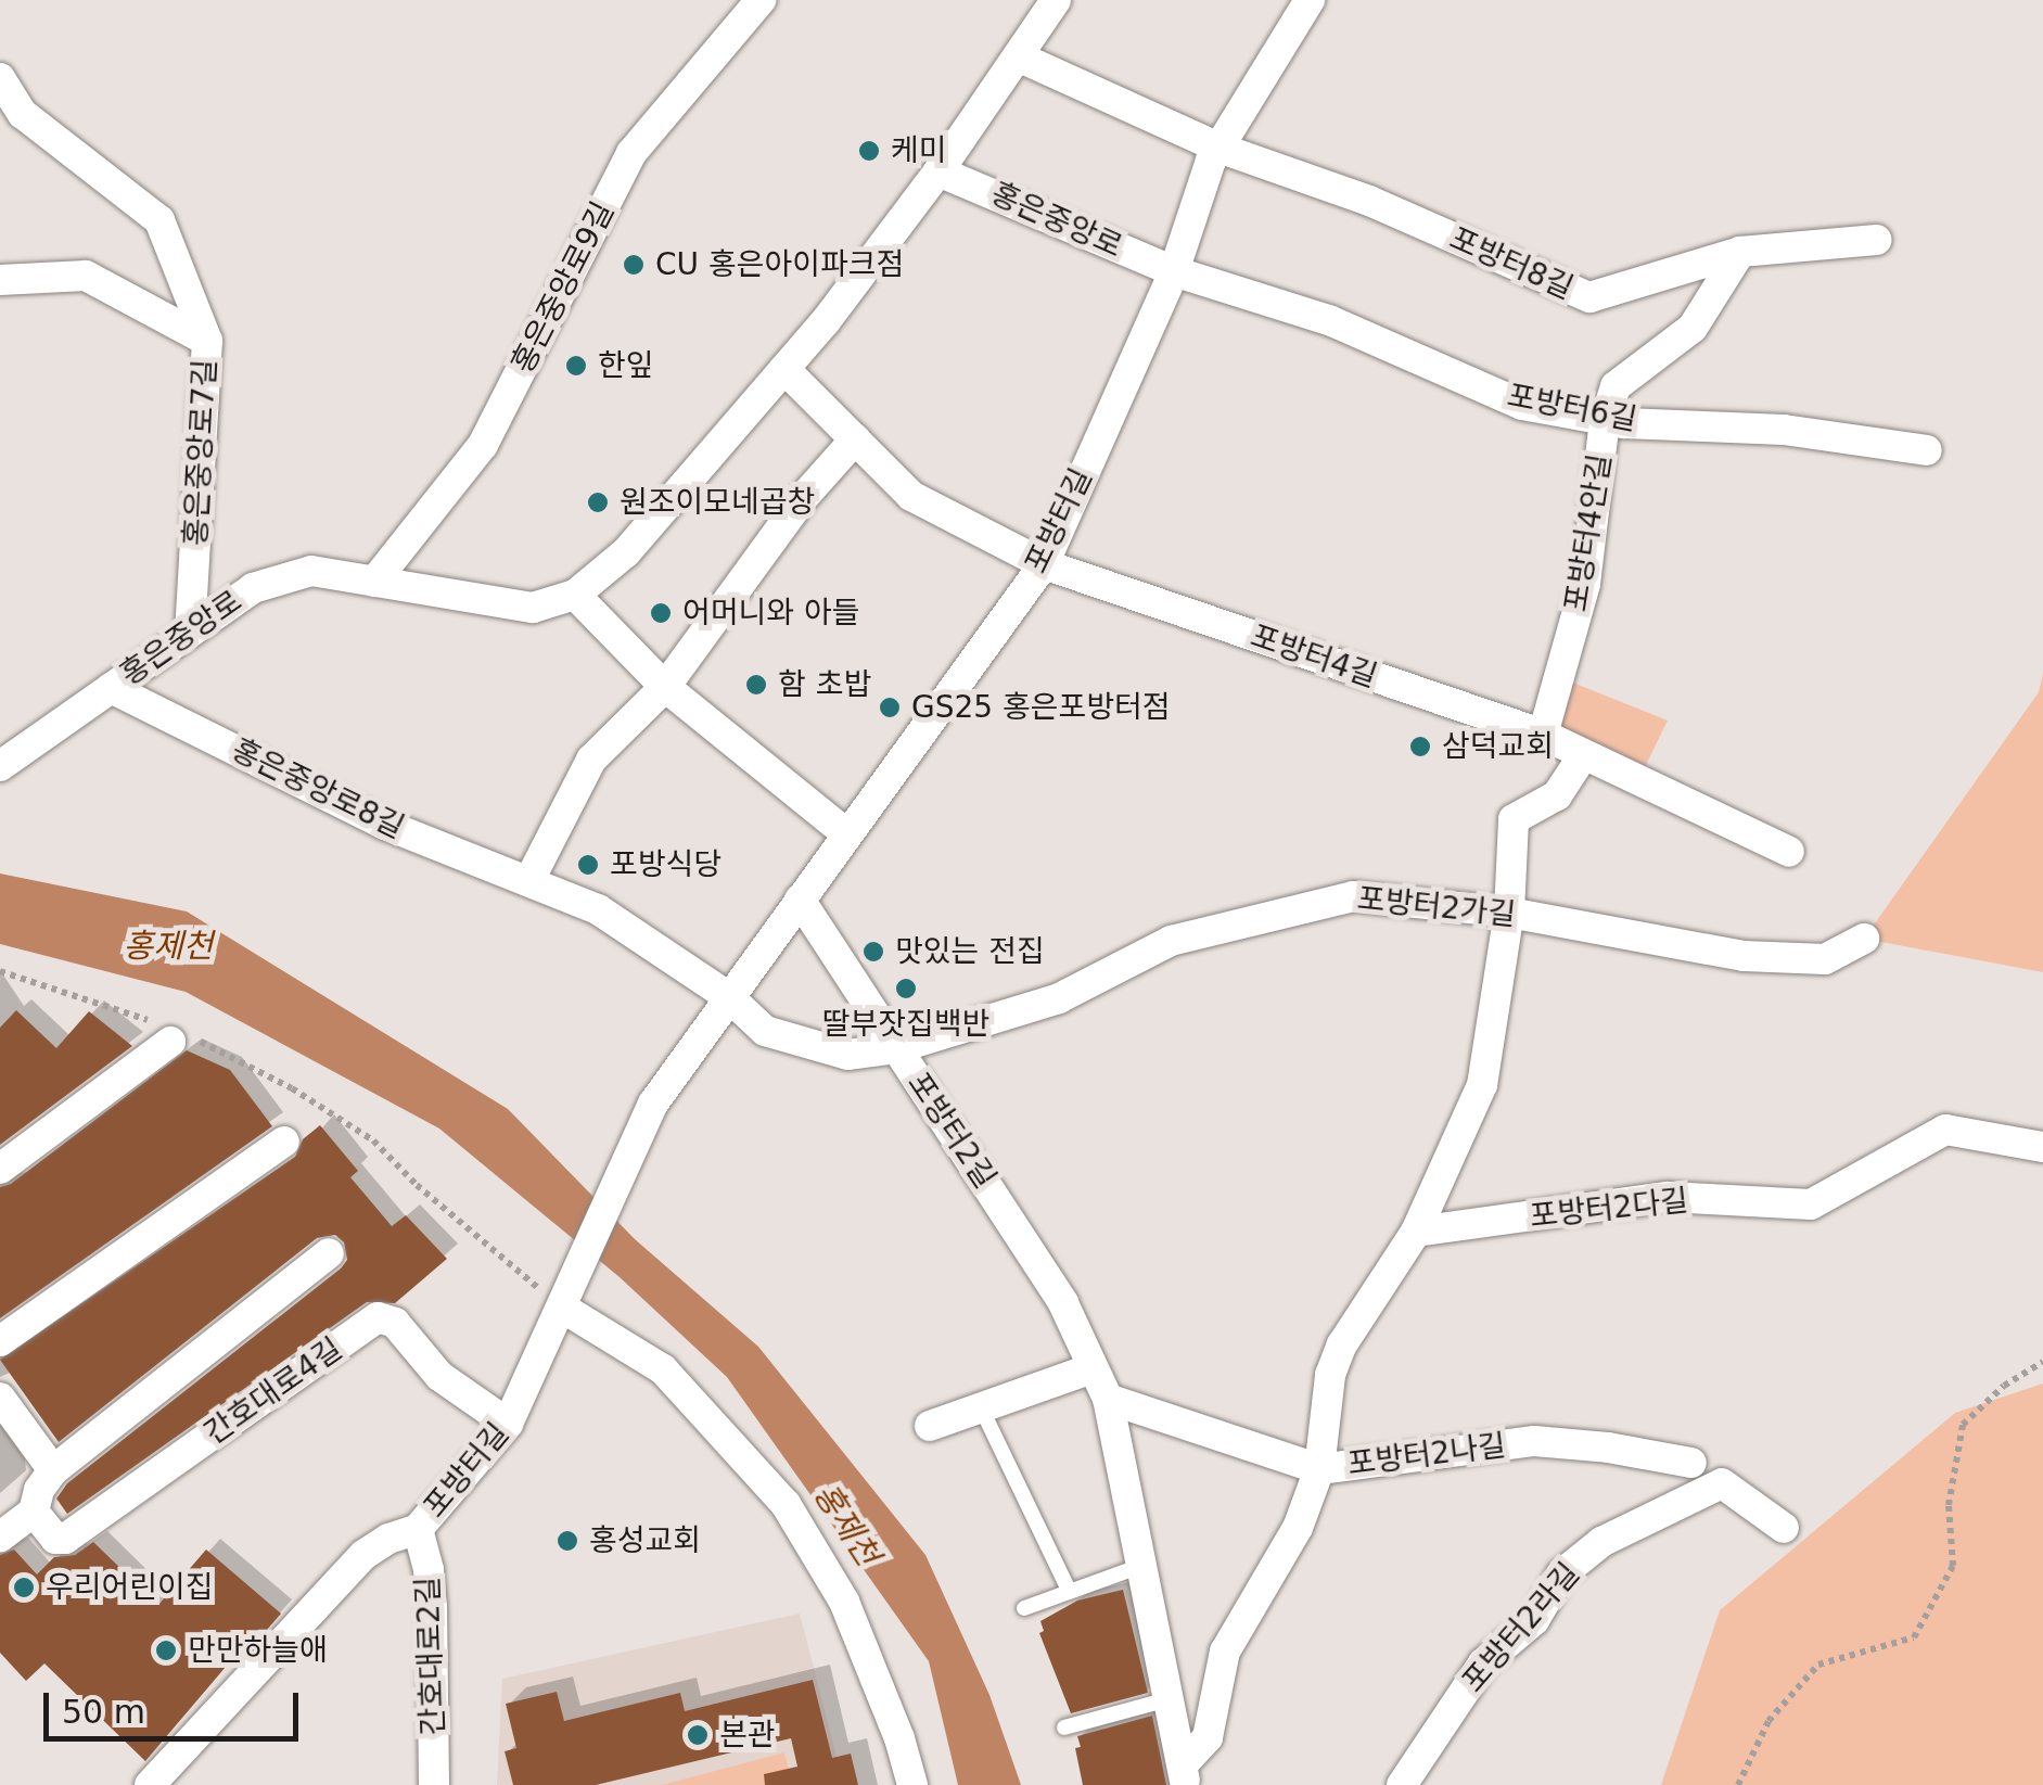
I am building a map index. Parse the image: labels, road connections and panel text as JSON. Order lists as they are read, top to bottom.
{
  "streets": {
    "street": [
      "홍은중앙로",
      "포방터8길",
      "홍은중앙로9길",
      "포방터6길",
      "홍은중앙로7길",
      "포방터길",
      "포방터4안길",
      "포방터4길",
      "홍은중앙로8길",
      "포방터2가길",
      "포방터2길",
      "포방터2다길",
      "간호대로4길",
      "포방터2나길",
      "포방터2라길",
      "간호대로2길"
    ]
  },
  "crossings": [
    ["홍은중앙로", "홍은중앙로9길"],
    ["홍은중앙로", "포방터6길"],
    ["홍은중앙로", "홍은중앙로7길"],
    ["홍은중앙로", "포방터길"],
    ["홍은중앙로", "홍은중앙로8길"],
    ["포방터8길", "포방터길"],
    ["포방터8길", "포방터4안길"],
    ["포방터6길", "포방터길"],
    ["포방터6길", "포방터4안길"],
    ["포방터길", "포방터4길"],
    ["포방터길", "홍은중앙로8길"],
    ["포방터길", "포방터2길"],
    ["포방터길", "간호대로4길"],
    ["포방터길", "간호대로2길"],
    ["포방터4안길", "포방터4길"],
    ["포방터2가길", "포방터2길"],
    ["포방터2길", "포방터2나길"]
  ],
  "water": ["홍제천"],
  "places": [
    "케미",
    "CU 홍은아이파크점",
    "한잎",
    "원조이모네곱창",
    "어머니와 아들",
    "함 초밥",
    "GS25 홍은포방터점",
    "삼덕교회",
    "포방식당",
    "맛있는 전집",
    "딸부잣집백반",
    "홍성교회",
    "우리어린이집",
    "만만하늘애",
    "본관"
  ],
  "scale_bar": "50 m"
}
